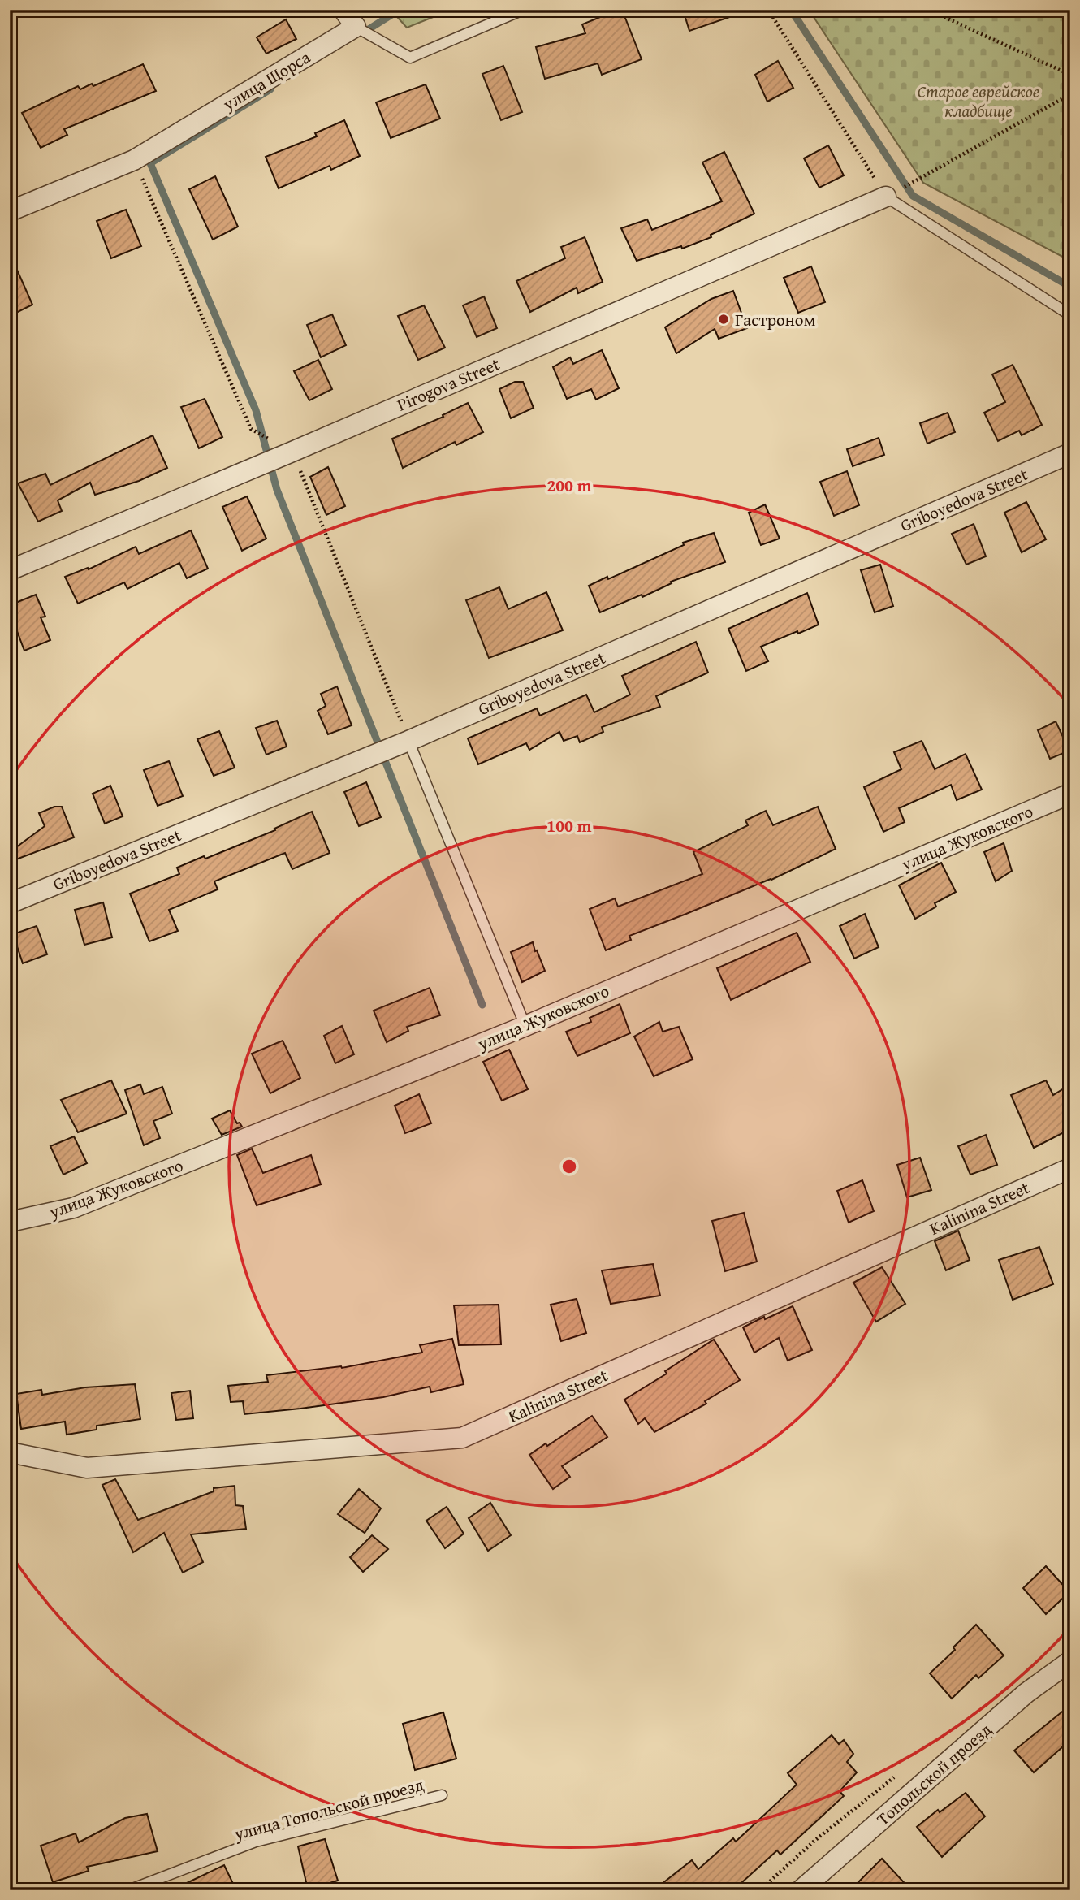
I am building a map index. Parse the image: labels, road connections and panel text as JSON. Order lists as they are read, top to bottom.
{
  "streets": {
    "street": [
      "улица Щорса",
      "Pirogova Street",
      "Griboyedova Street",
      "улица Жуковского",
      "Kalinina Street",
      "Топольской проезд"
    ],
    "lane": ["улица Топольской проезд"]
  },
  "parks": ["Старое еврейское кладбище"],
  "places": ["Гастроном"],
  "rings": ["200 m", "100 m"]
}
